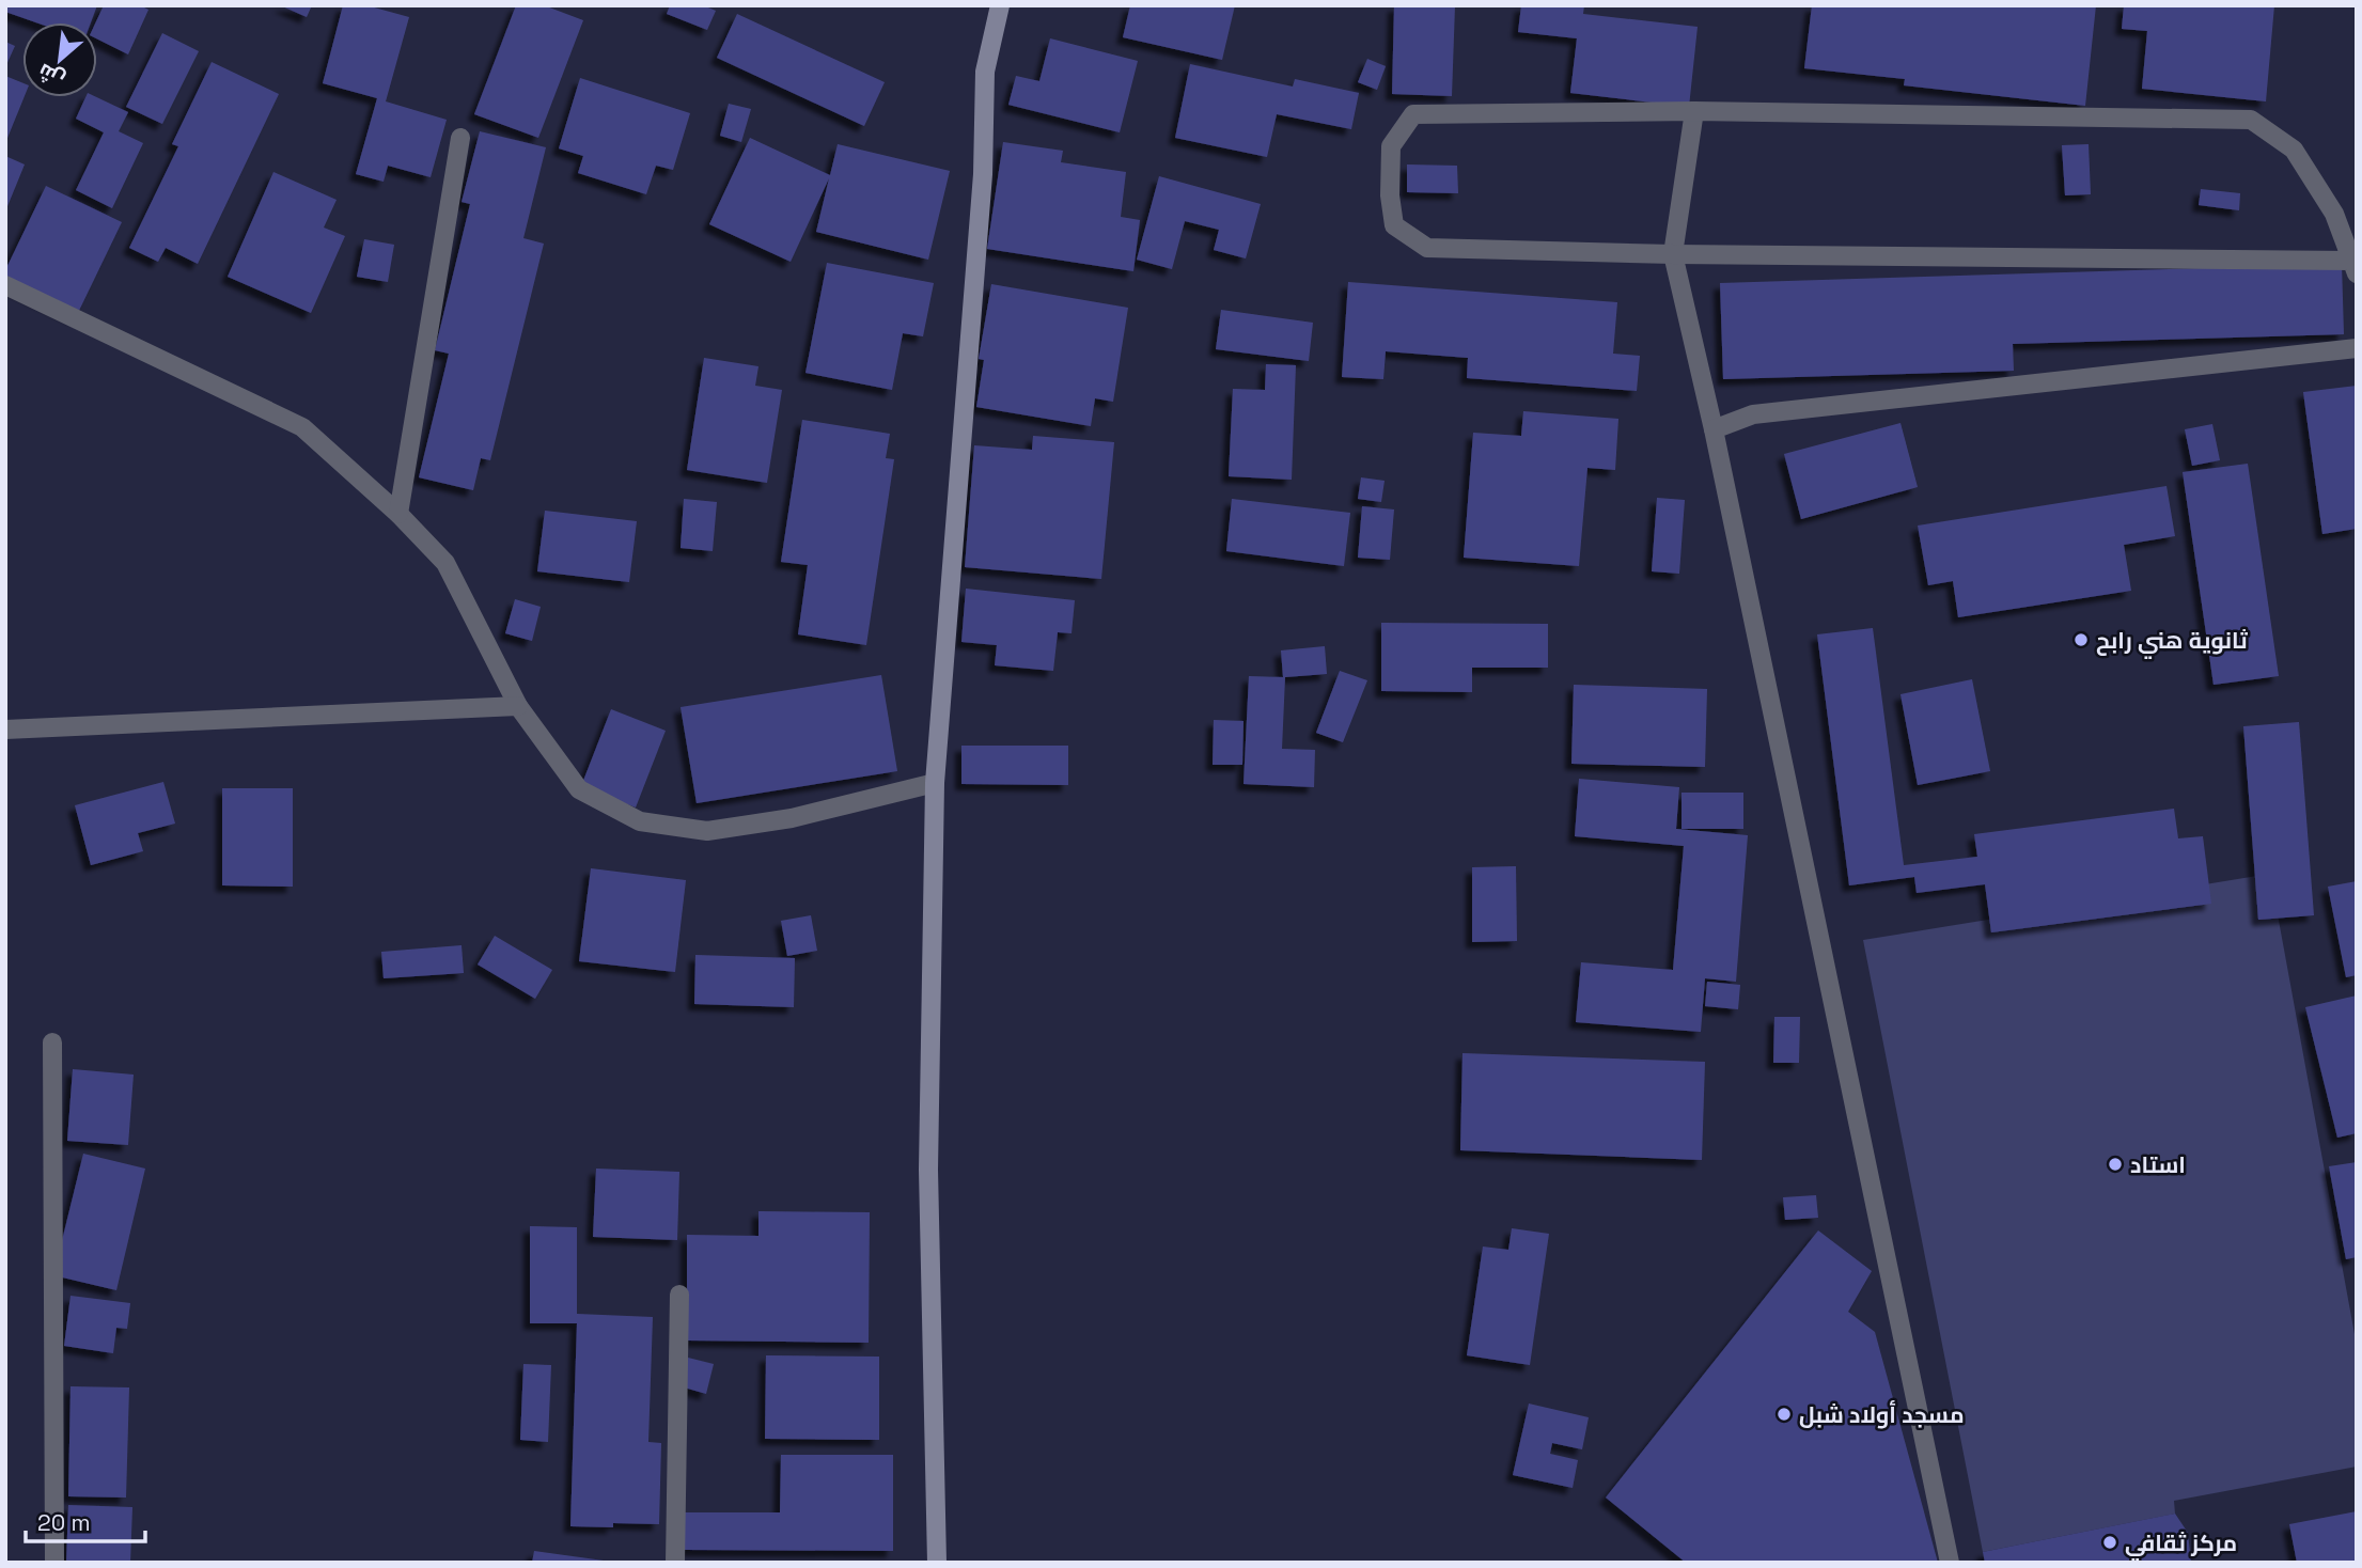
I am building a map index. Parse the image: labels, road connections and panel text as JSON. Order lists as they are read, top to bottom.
{
  "places": [
    "ثانوية هني رابح",
    "استاد",
    "مسجد أولاد شبل",
    "مركز ثقافي"
  ],
  "scale_bar": "20 m",
  "north": "bottom left"
}
